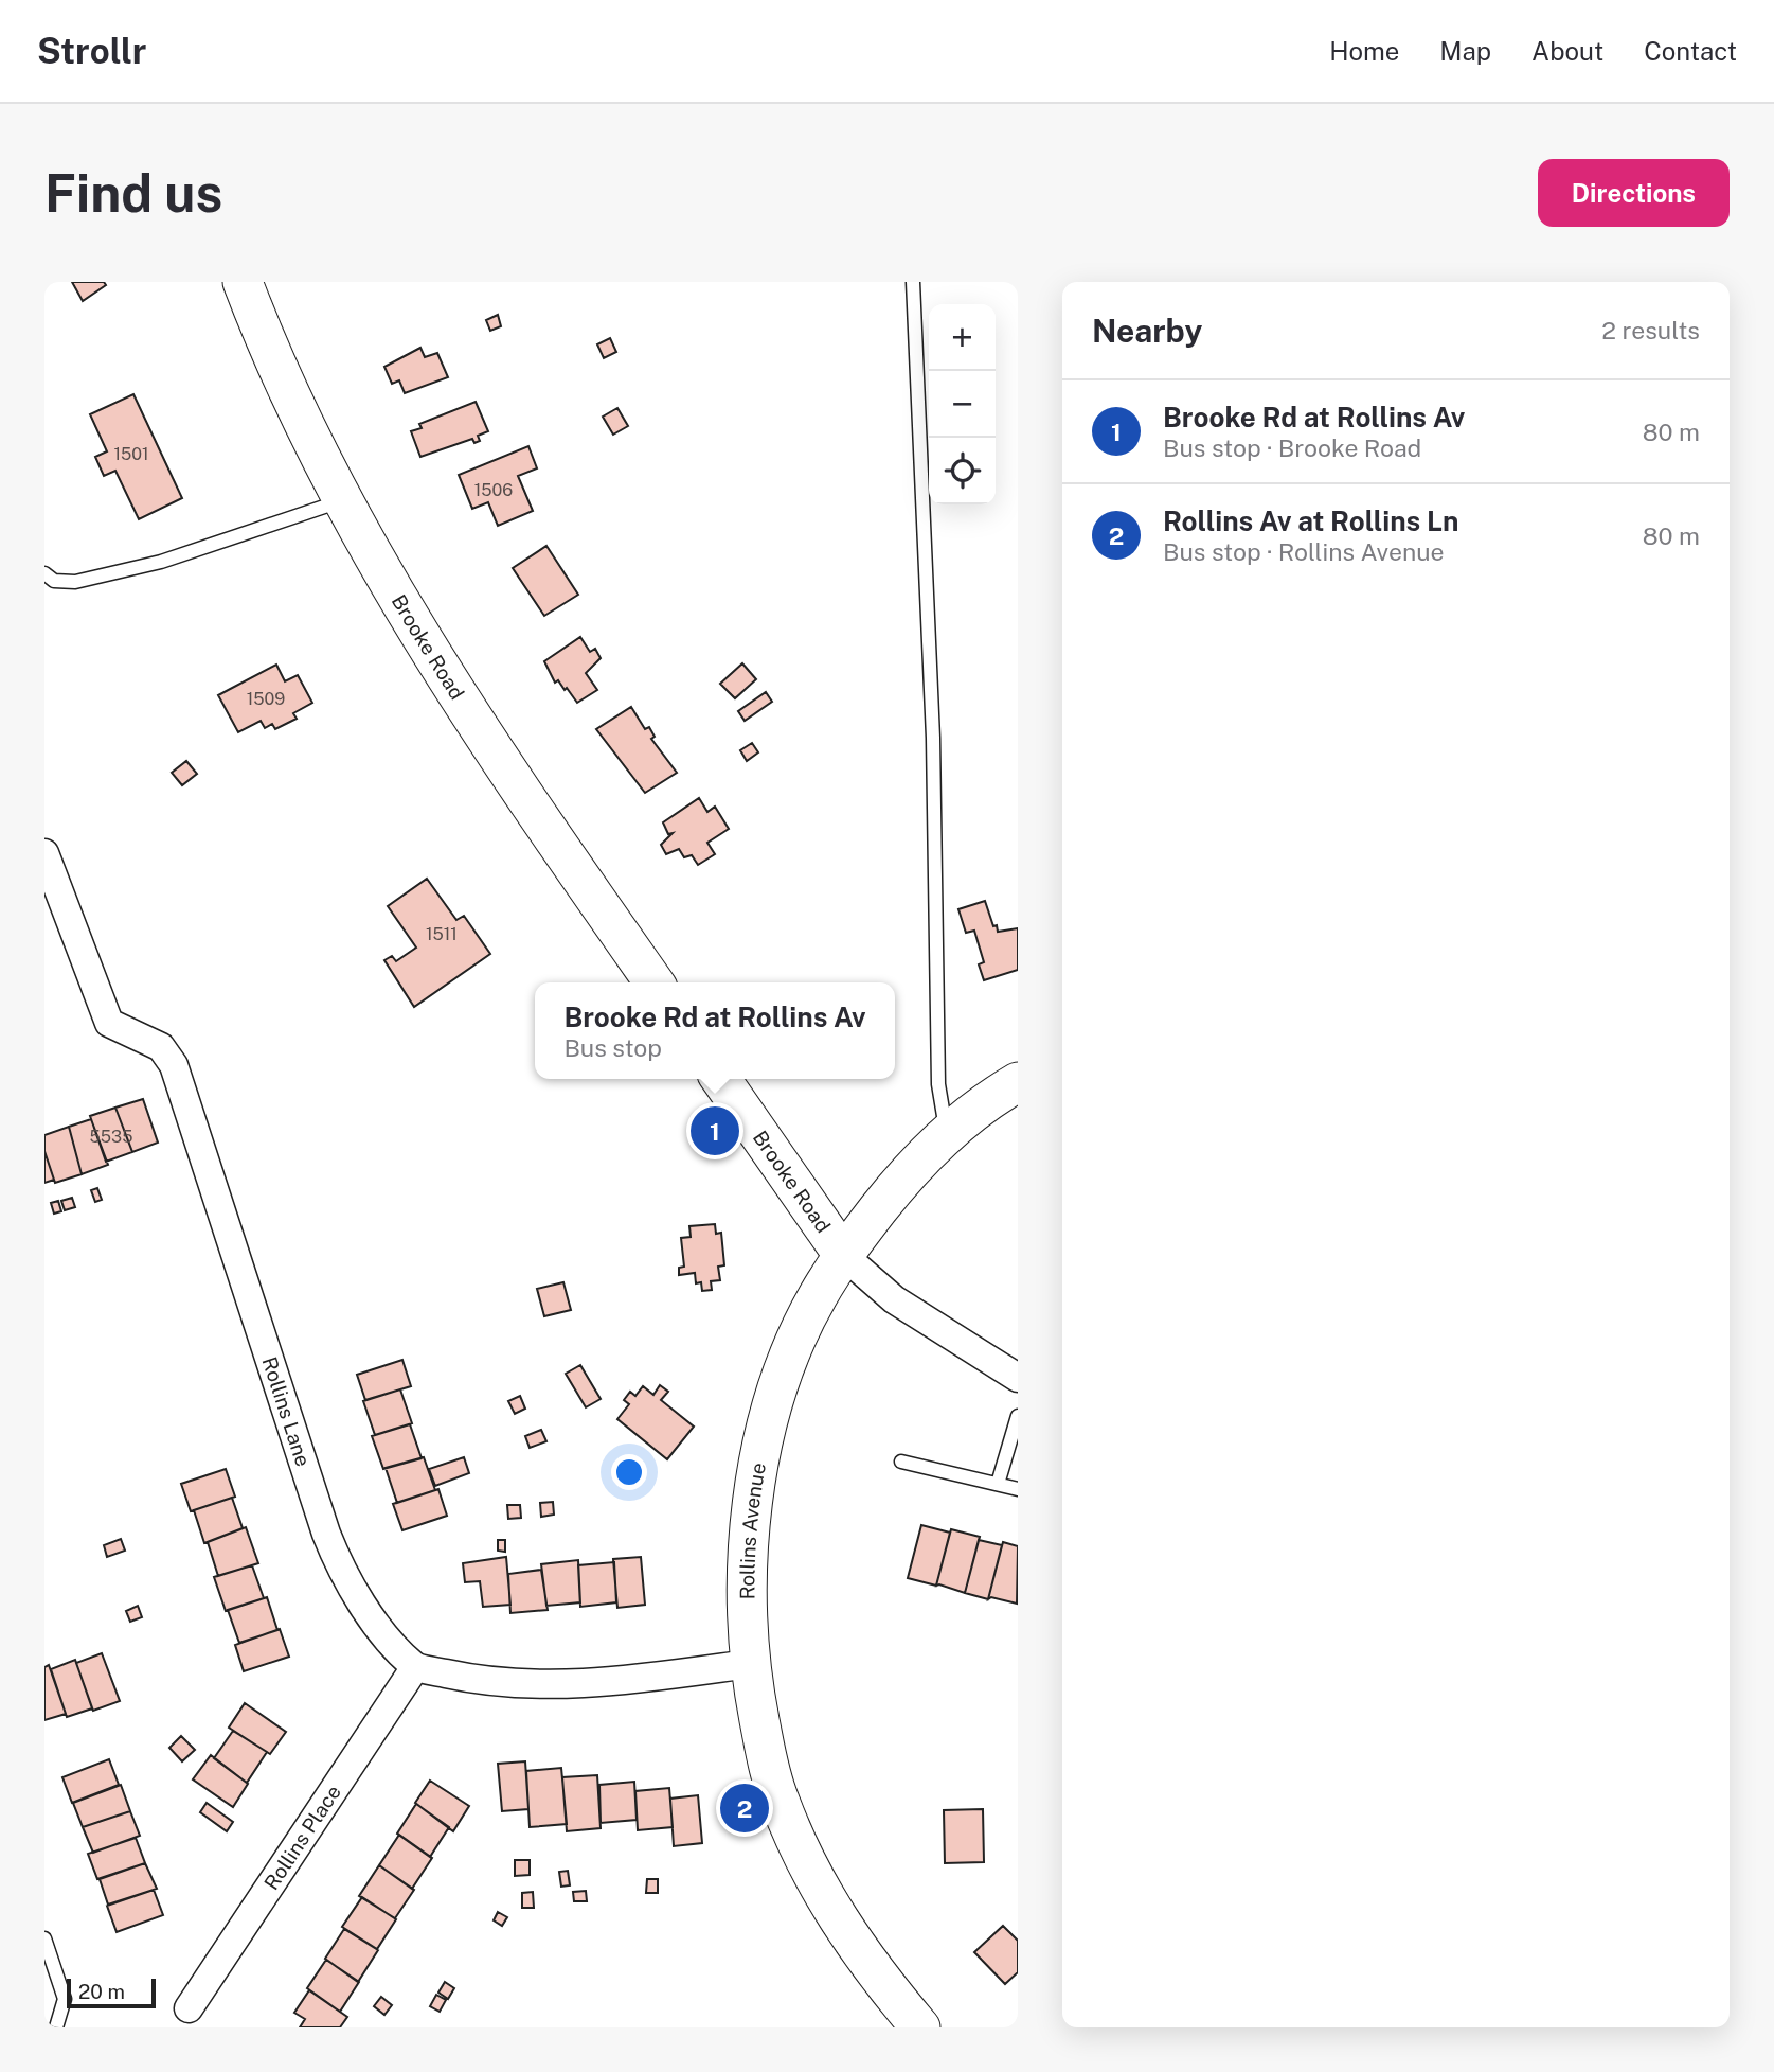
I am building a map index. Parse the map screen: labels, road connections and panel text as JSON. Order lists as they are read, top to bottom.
{
  "streets": {
    "street": [
      "Brooke Road",
      "Rollins Lane",
      "Rollins Avenue",
      "Rollins Place"
    ]
  },
  "crossings": [
    ["Brooke Road", "Rollins Avenue"],
    ["Rollins Lane", "Rollins Place"]
  ],
  "house_numbers": [
    "1501",
    "1506",
    "1509",
    "1511",
    "5535"
  ],
  "scale_bar": "20 m",
  "page": {
    "header": "Strollr",
    "nav": [
      "Home",
      "Map",
      "About",
      "Contact"
    ],
    "buttons": "Directions",
    "title": "Find us",
    "heading": ["Nearby", "2 results"],
    "map_buttons": ["+", "−"],
    "list": [
      {
        "mark": "1",
        "name": "Brooke Rd at Rollins Av",
        "note": "Bus stop · Brooke Road",
        "value": "80 m"
      },
      {
        "mark": "2",
        "name": "Rollins Av at Rollins Ln",
        "note": "Bus stop · Rollins Avenue",
        "value": "80 m"
      }
    ],
    "popup": ["Brooke Rd at Rollins Av", "Bus stop"],
    "pins": ["1", "2"],
    "scale": "20 m"
  }
}
